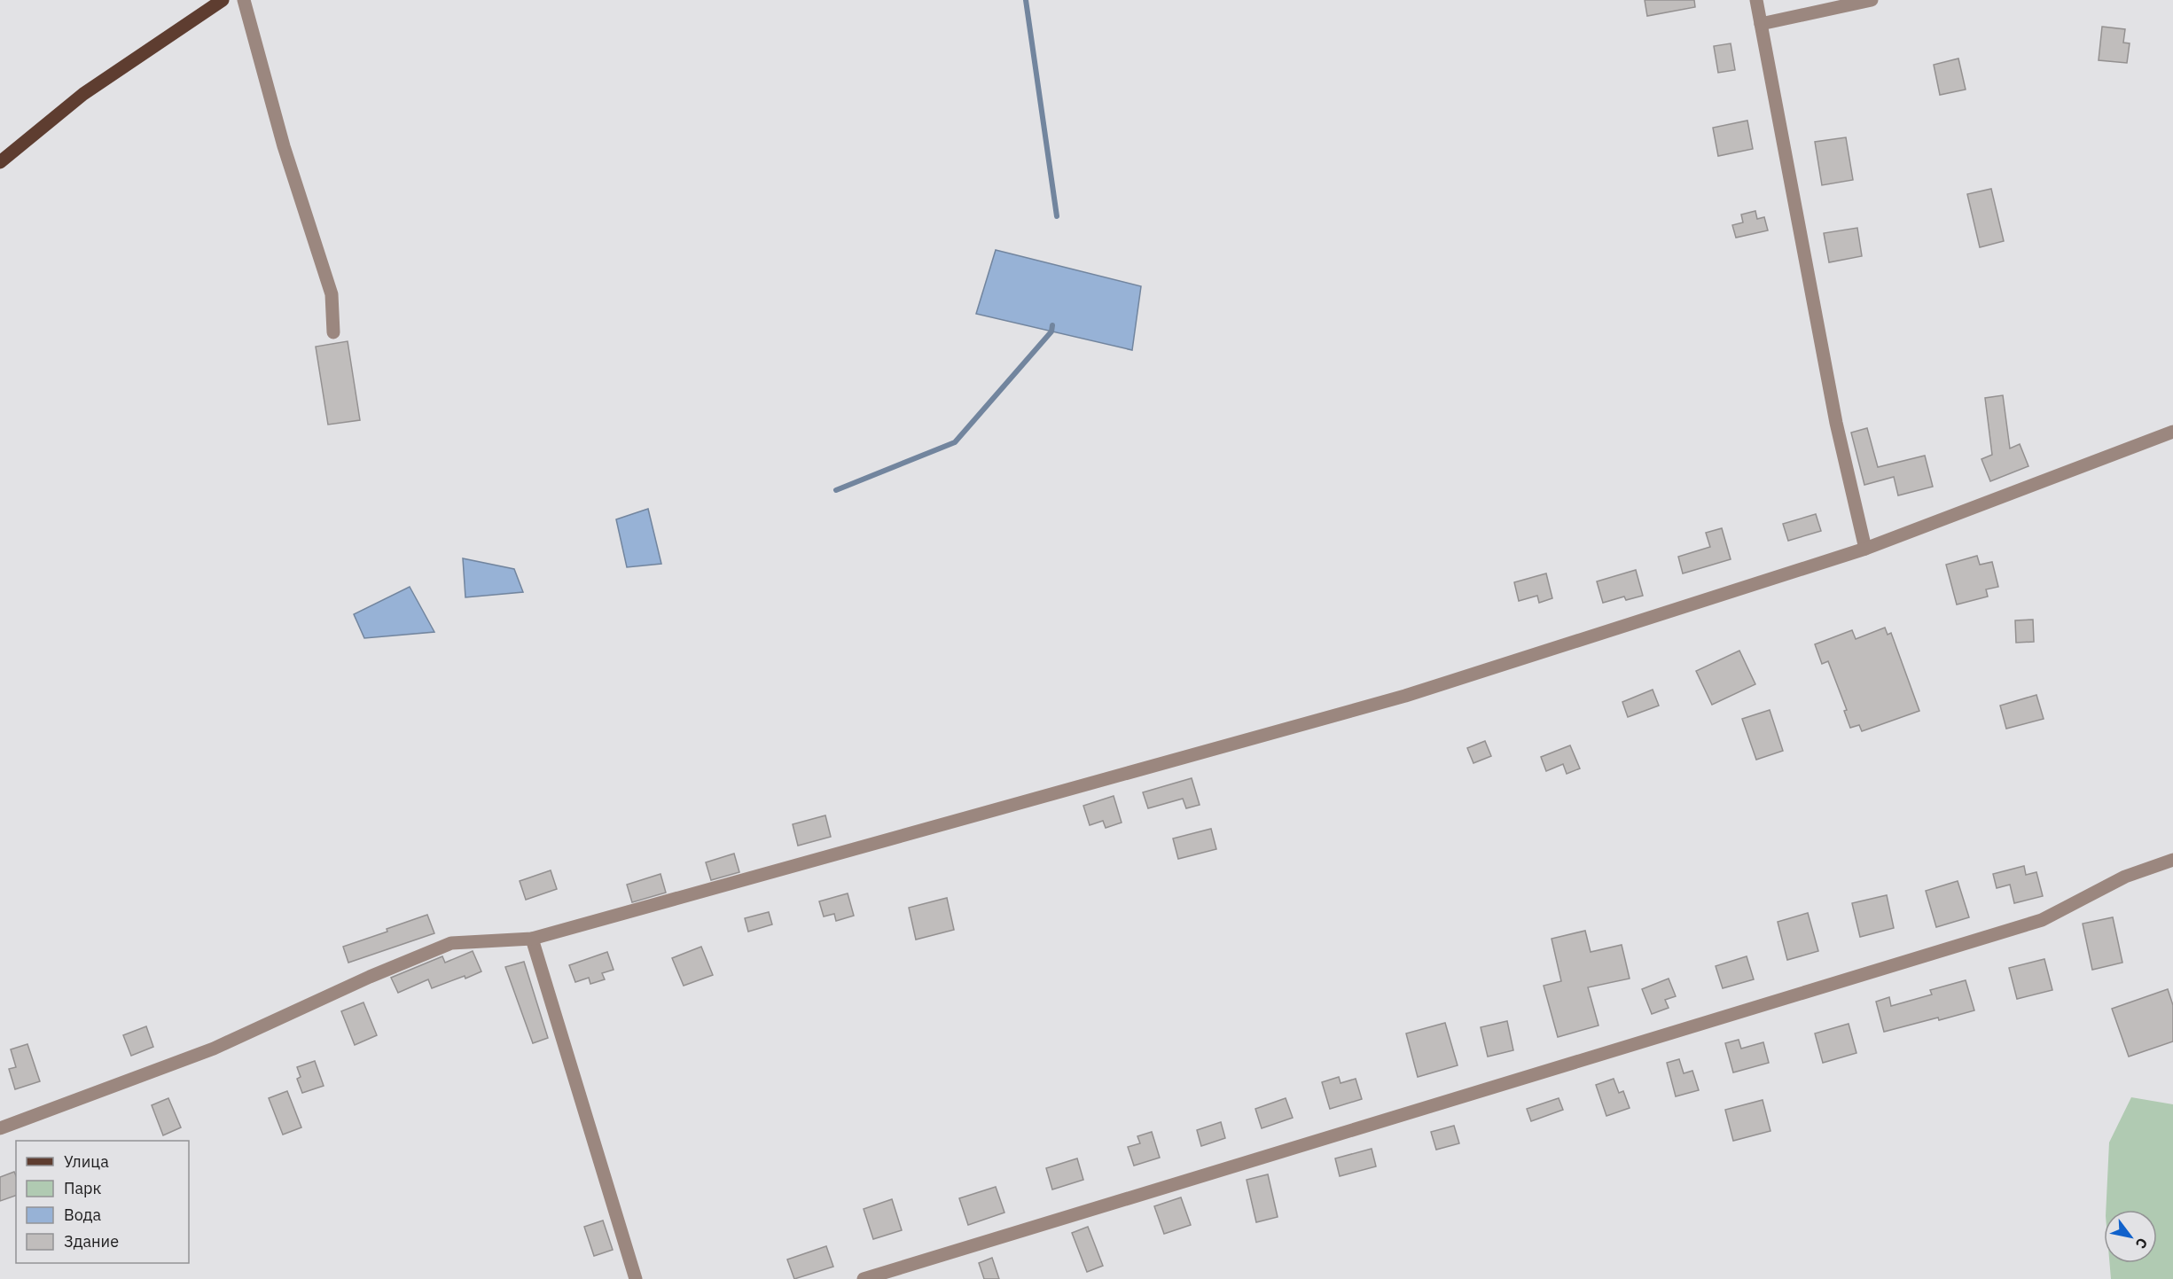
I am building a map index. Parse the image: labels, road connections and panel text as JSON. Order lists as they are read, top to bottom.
{
  "legend": [
    "Улица",
    "Парк",
    "Вода",
    "Здание"
  ],
  "north": "bottom right"
}
